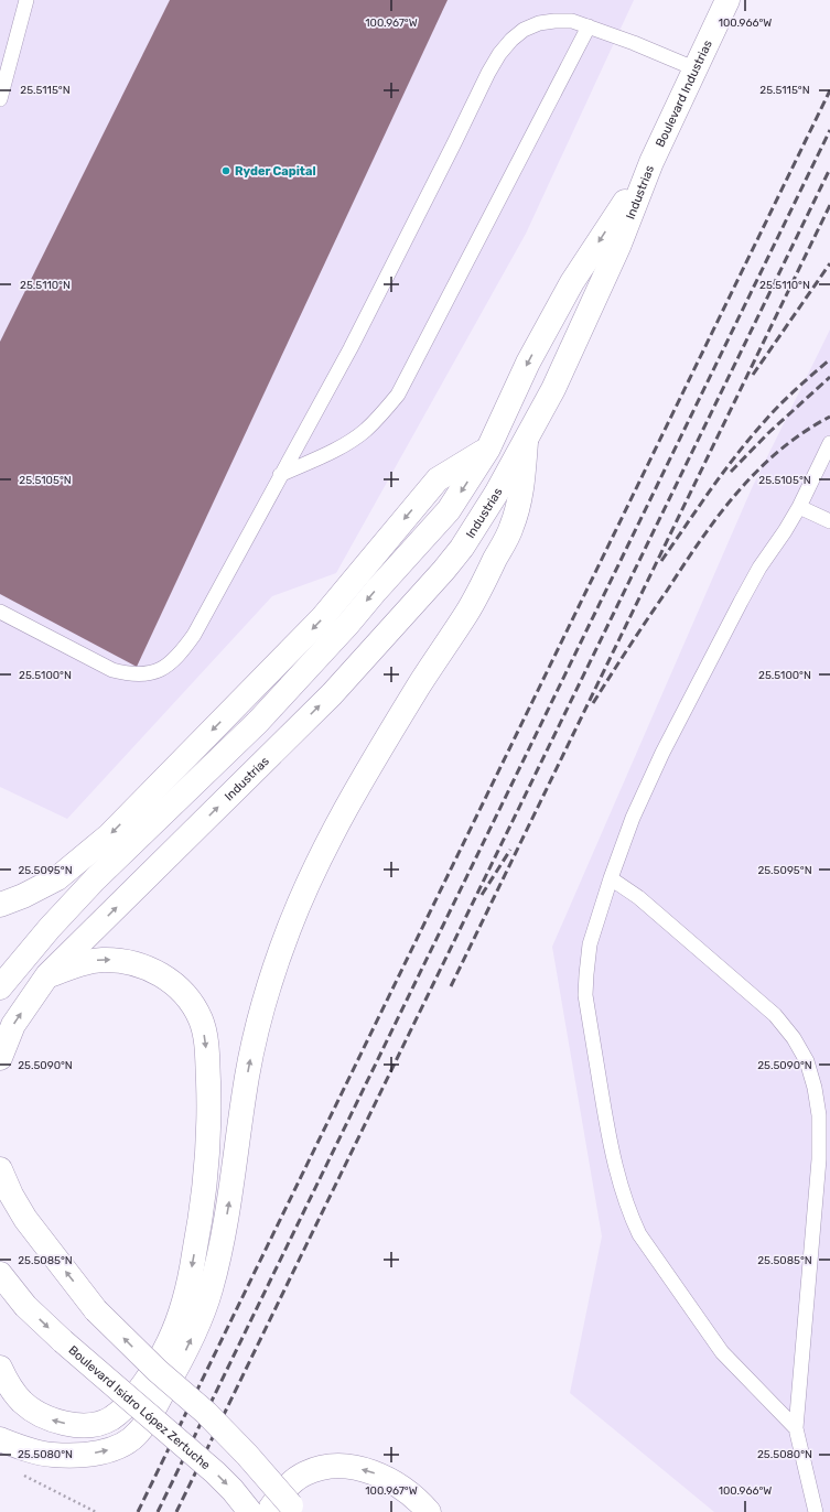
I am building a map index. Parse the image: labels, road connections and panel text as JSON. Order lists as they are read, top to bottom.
{
  "streets": {
    "main road": ["Boulevard Industrias", "Industrias", "Boulevard Isidro López Zertuche"]
  },
  "crossings": [
    ["Boulevard Industrias", "Industrias"]
  ],
  "places": ["Ryder Capital"],
  "coordinates": [
    "100.967°W",
    "100.966°W",
    "25.5115°N",
    "25.5110°N",
    "25.5105°N",
    "25.5100°N",
    "25.5095°N",
    "25.5090°N",
    "25.5085°N",
    "25.5080°N"
  ]
}
